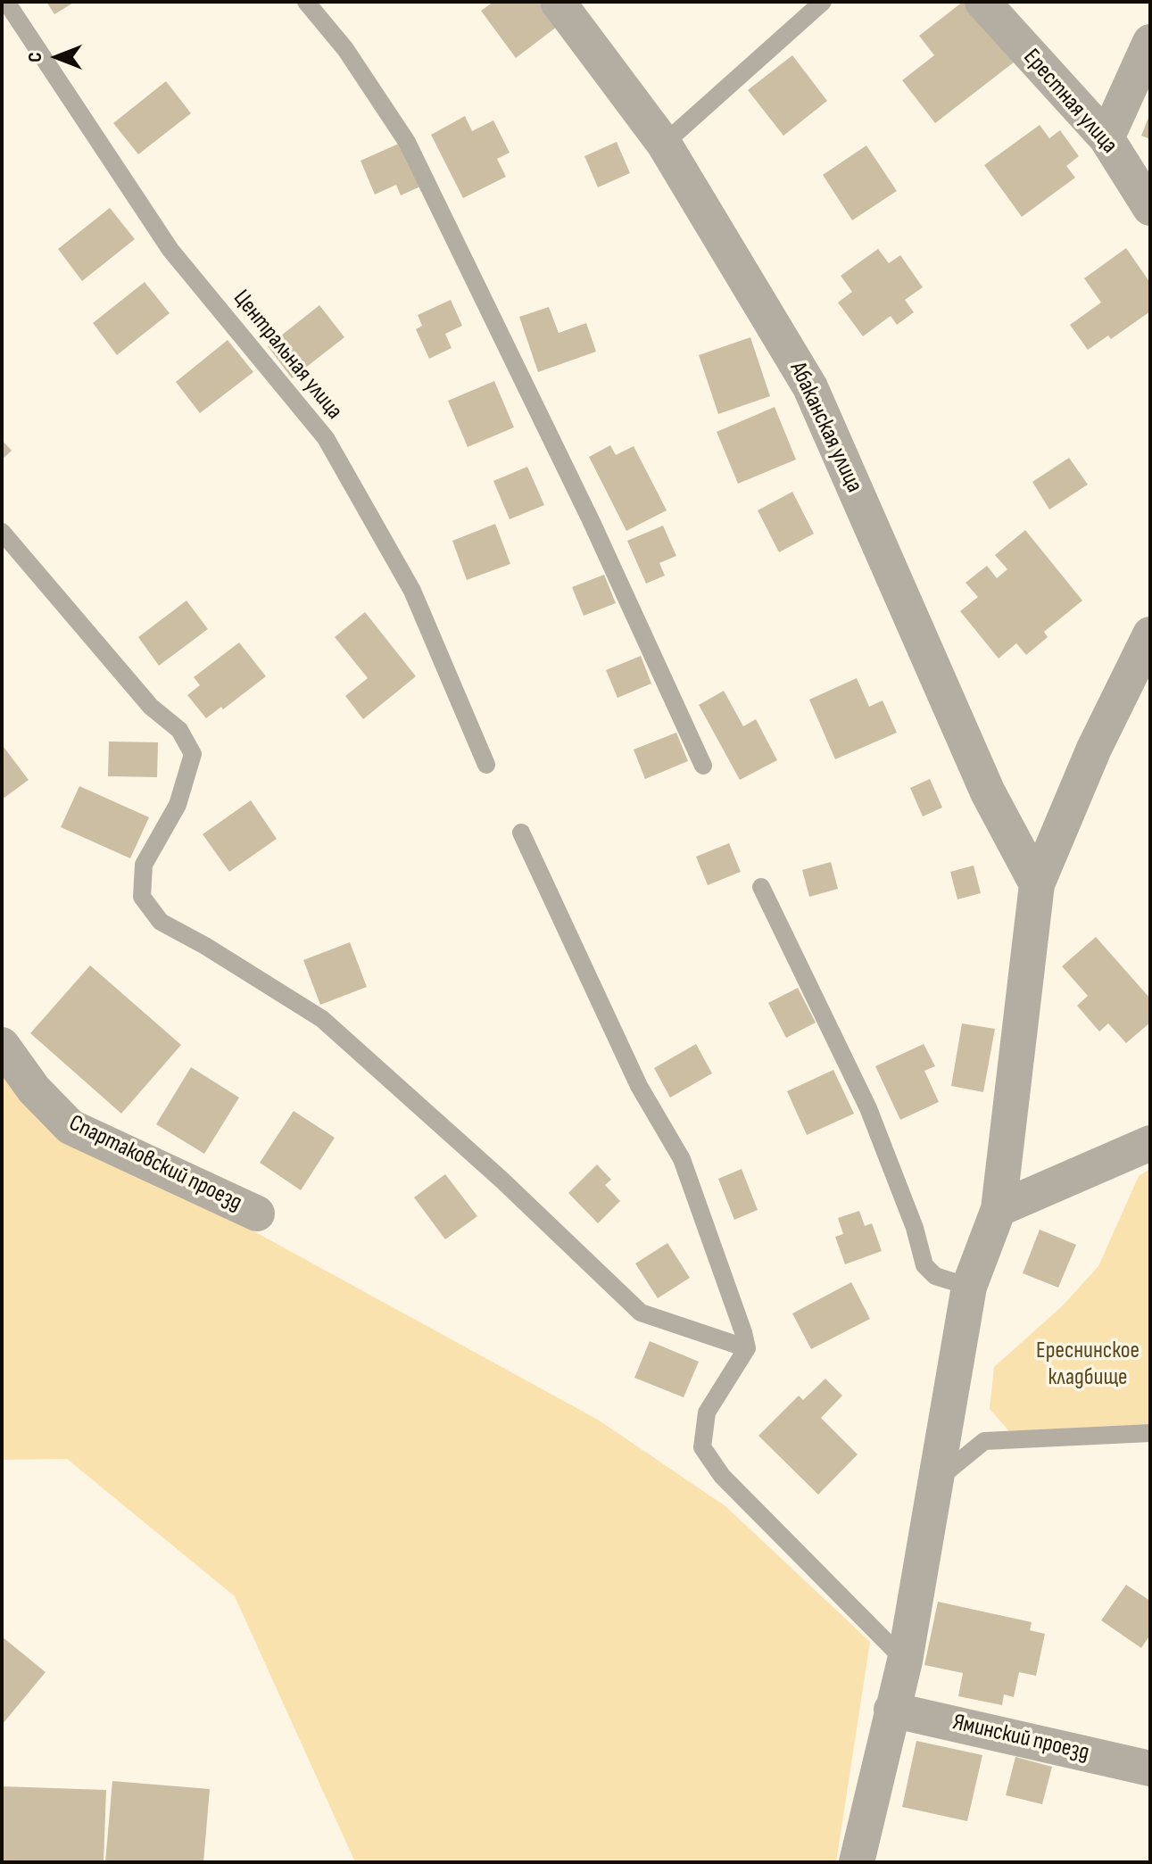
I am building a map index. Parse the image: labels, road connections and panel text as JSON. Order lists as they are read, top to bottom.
{
  "streets": {
    "street": [
      "Ерестная улица",
      "Абаканская улица",
      "Спартаковский проезд",
      "Яминский проезд"
    ],
    "lane": ["Центральная улица"]
  },
  "parks": ["Ереснинское кладбище"],
  "north": "left"
}
